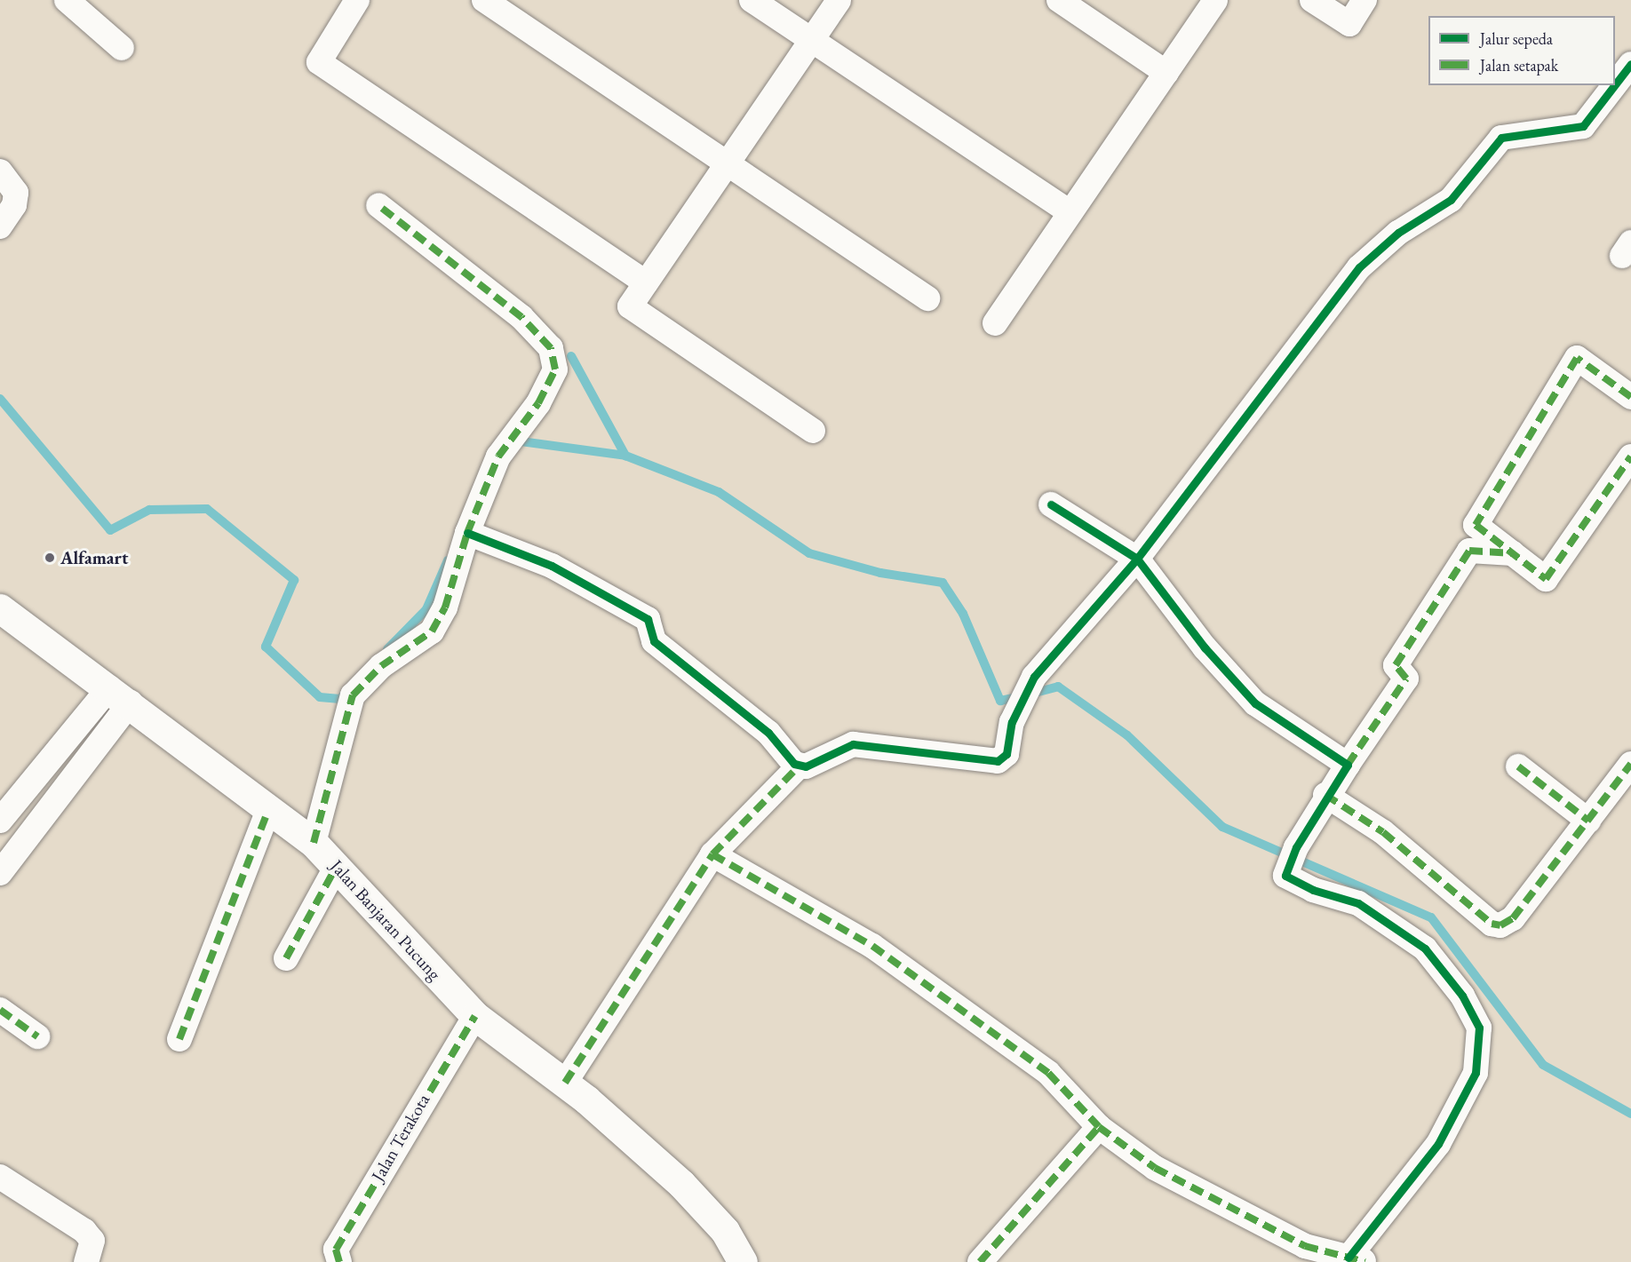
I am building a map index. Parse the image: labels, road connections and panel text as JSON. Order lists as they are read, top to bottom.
{
  "streets": {
    "street": ["Jalan Banjaran Pucung", "Jalan Terakota"]
  },
  "crossings": [
    ["Jalan Banjaran Pucung", "Jalan Terakota"]
  ],
  "places": ["Alfamart"],
  "legend": ["Jalur sepeda", "Jalan setapak"]
}
